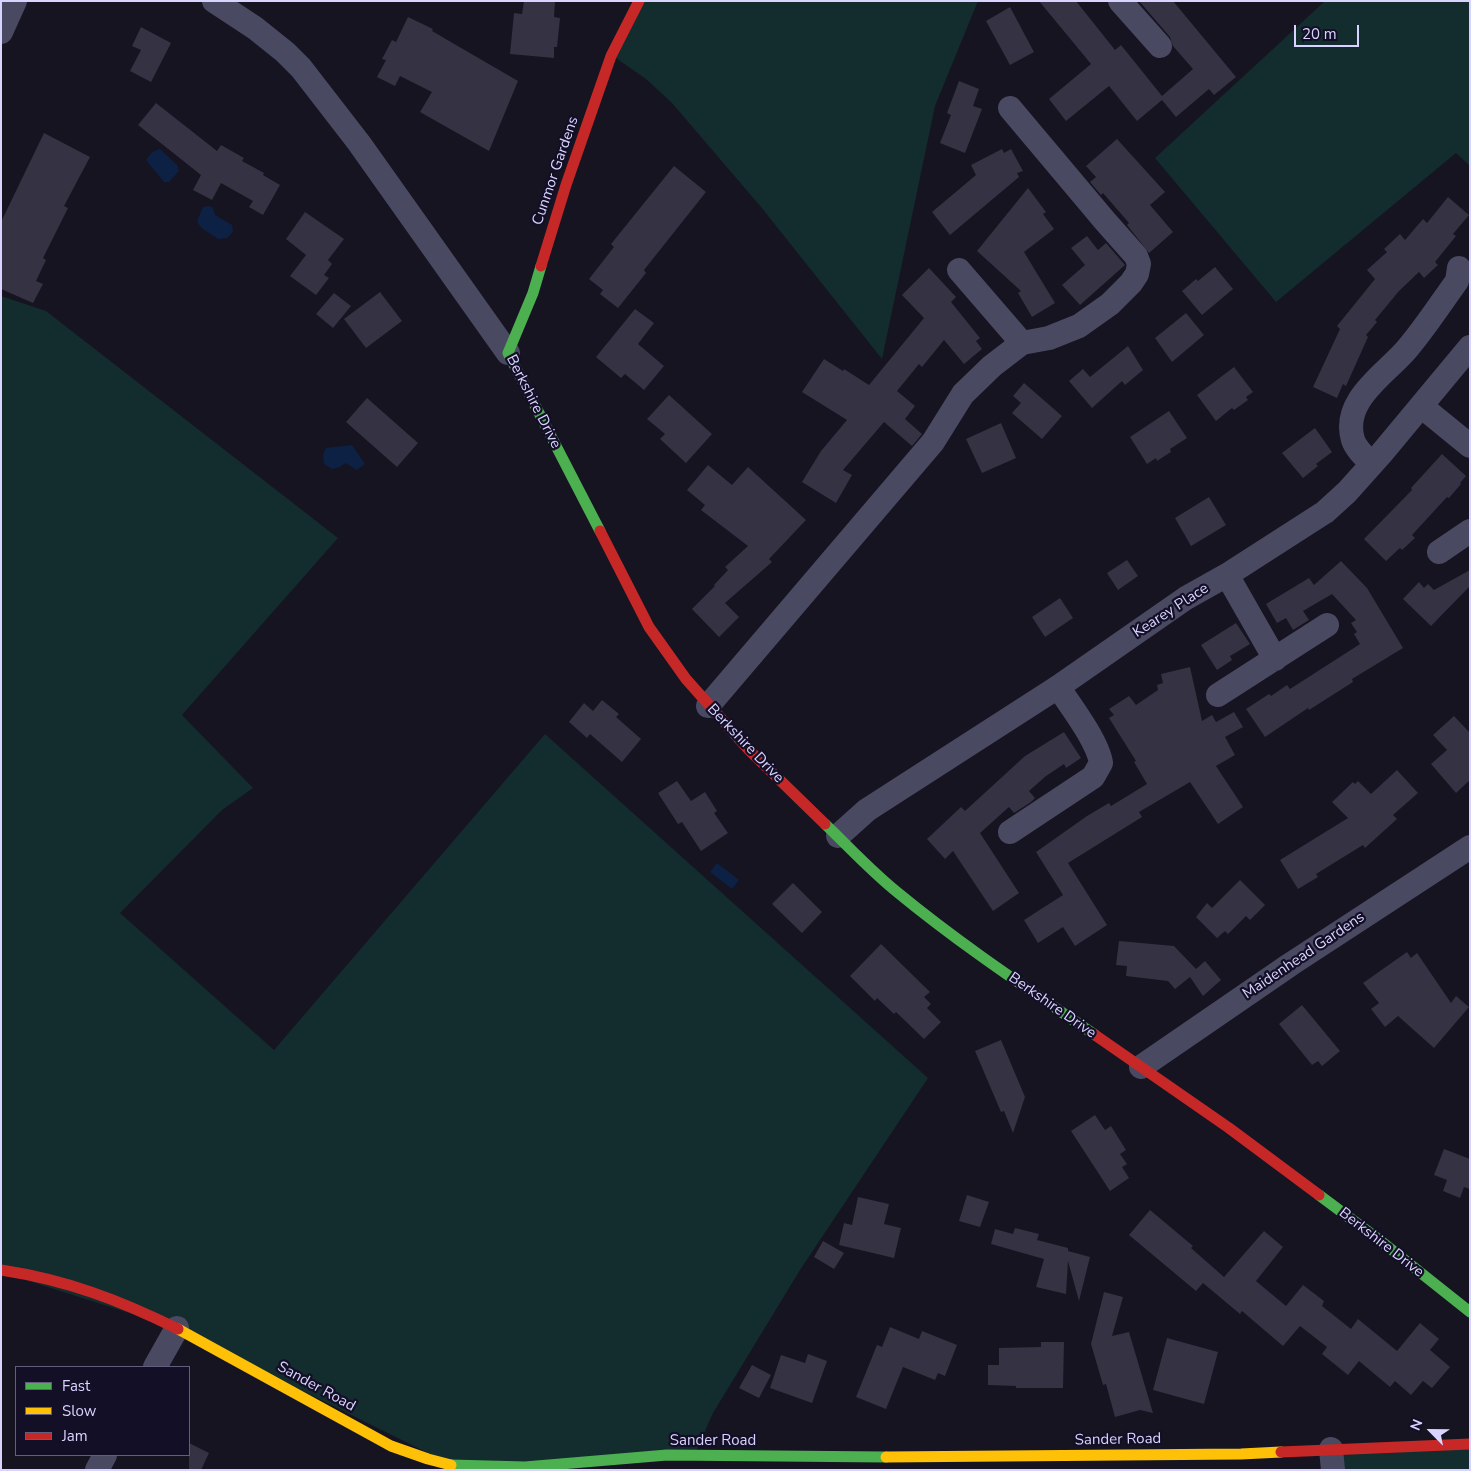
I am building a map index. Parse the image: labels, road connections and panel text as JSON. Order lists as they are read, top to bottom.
{
  "streets": {
    "street": [
      "Cunmor Gardens",
      "Berkshire Drive",
      "Kearey Place",
      "Maidenhead Gardens",
      "Sander Road"
    ]
  },
  "crossings": [
    ["Cunmor Gardens", "Berkshire Drive"],
    ["Berkshire Drive", "Kearey Place"],
    ["Berkshire Drive", "Maidenhead Gardens"]
  ],
  "legend": ["Fast", "Slow", "Jam"],
  "scale_bar": "20 m",
  "north": "top left"
}
